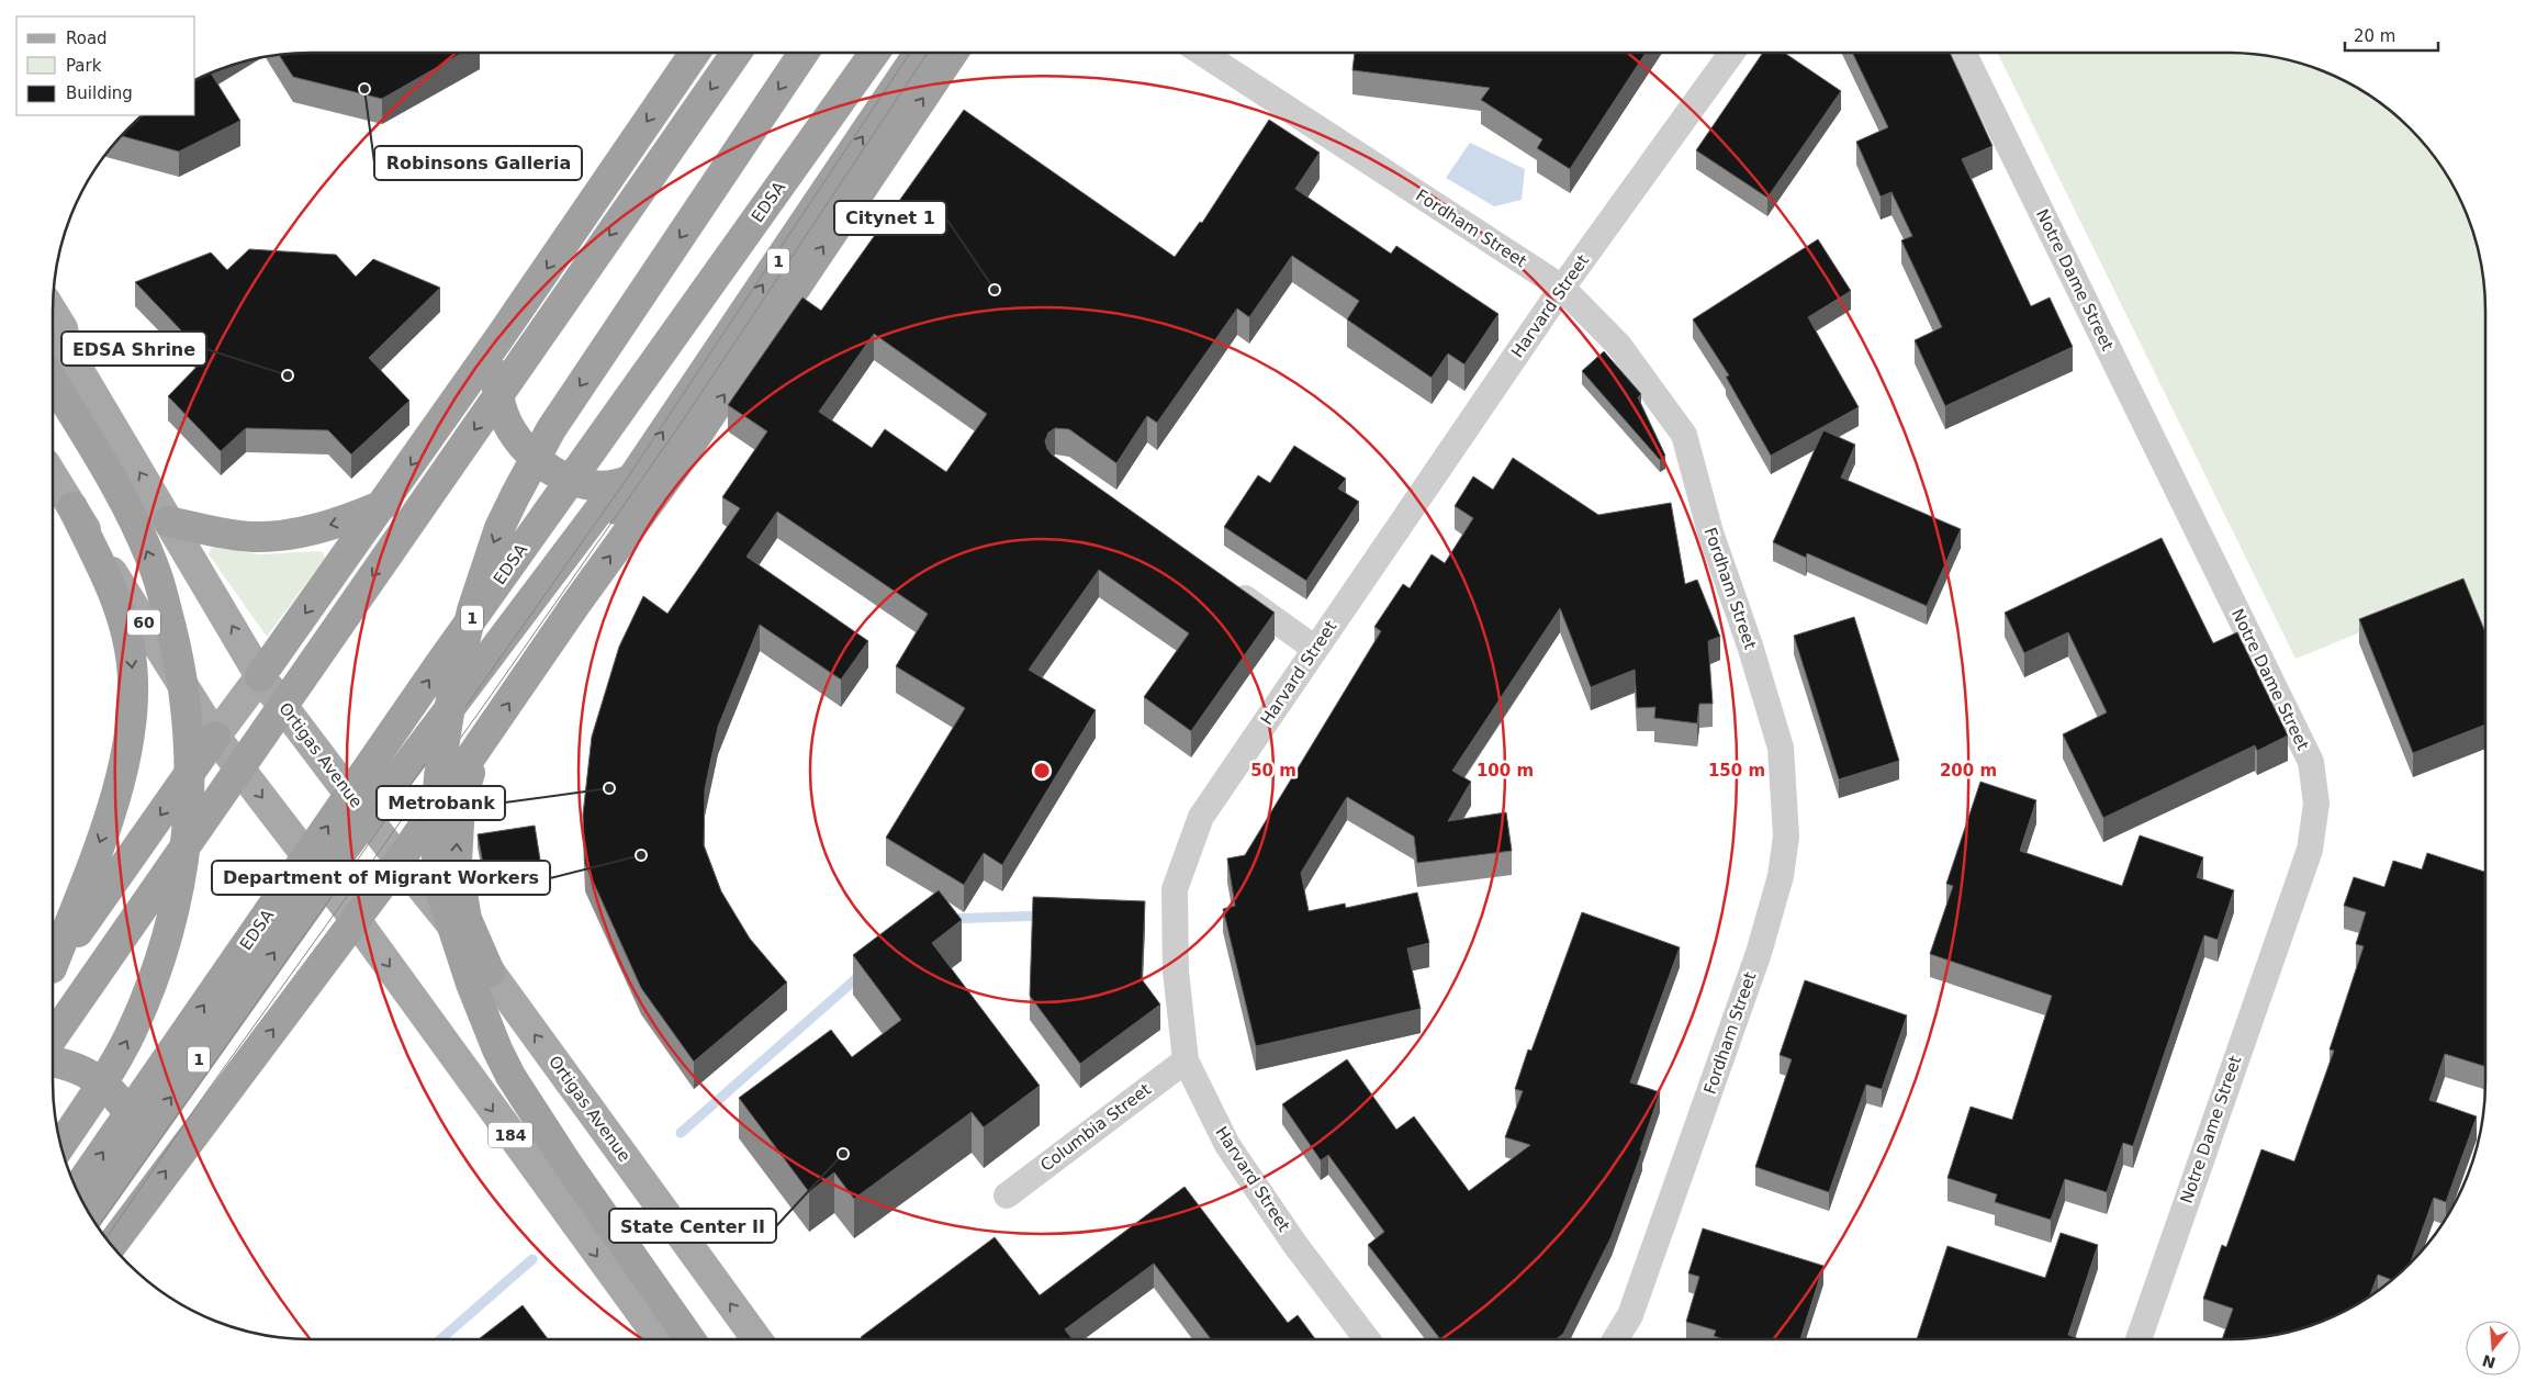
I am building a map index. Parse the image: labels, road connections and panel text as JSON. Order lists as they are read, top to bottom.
{
  "streets": {
    "highway": ["EDSA", "1"],
    "main road": ["60", "Ortigas Avenue", "184"],
    "street": [
      "Fordham Street",
      "Notre Dame Street",
      "Harvard Street",
      "Columbia Street"
    ]
  },
  "crossings": [
    ["Fordham Street", "Harvard Street"],
    ["1", "60"],
    ["1", "Ortigas Avenue"],
    ["1", "184"],
    ["Harvard Street", "Columbia Street"],
    ["60", "184"]
  ],
  "places": [
    "Robinsons Galleria",
    "Citynet 1",
    "EDSA Shrine",
    "Metrobank",
    "Department of Migrant Workers",
    "State Center II"
  ],
  "legend": ["Road", "Park", "Building"],
  "scale_bar": "20 m",
  "north": "bottom",
  "rings": [
    "50 m",
    "100 m",
    "150 m",
    "200 m"
  ]
}
